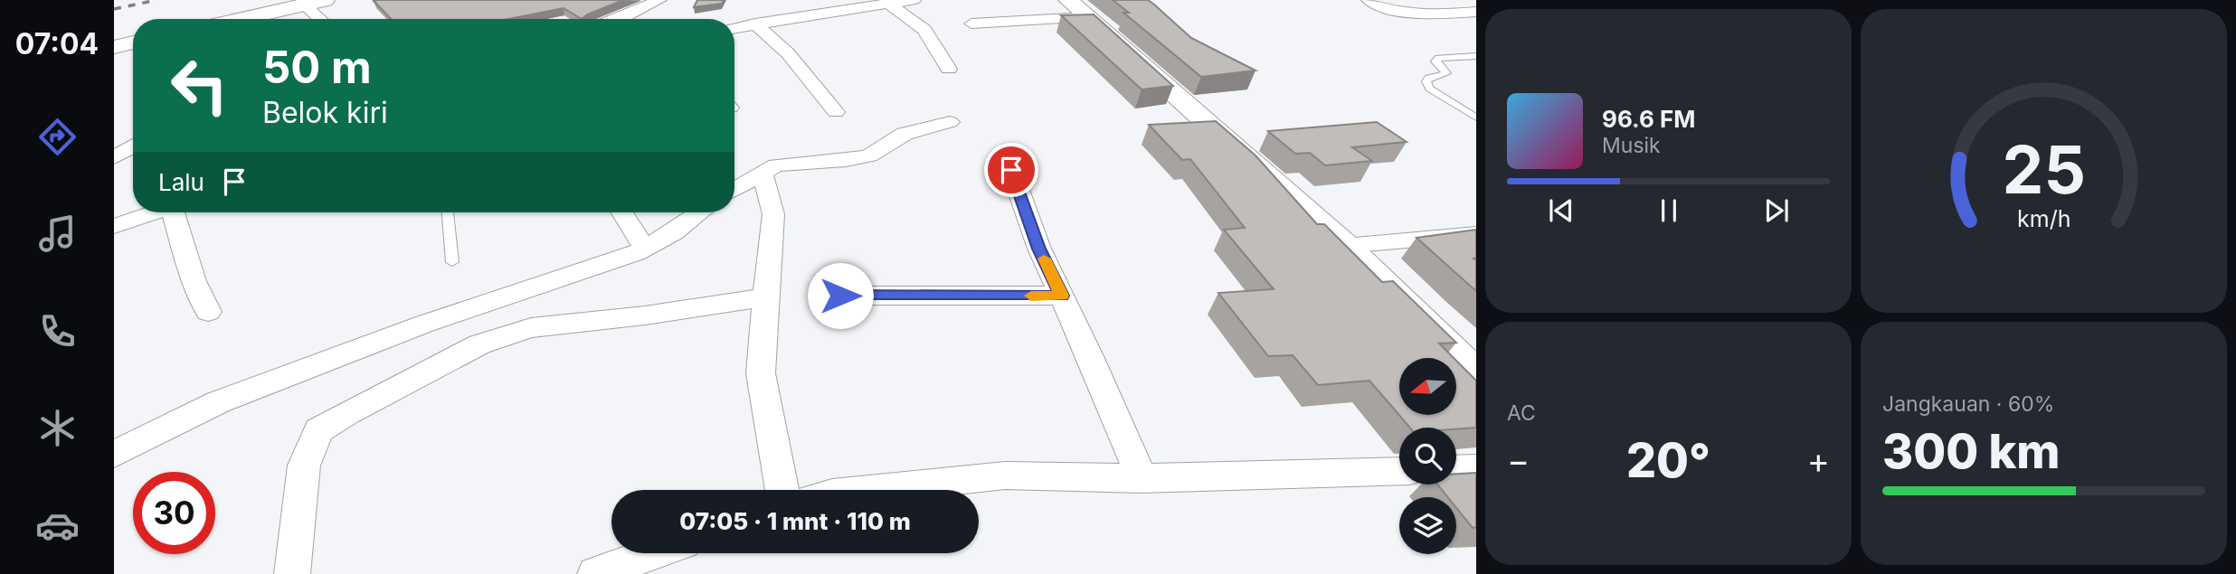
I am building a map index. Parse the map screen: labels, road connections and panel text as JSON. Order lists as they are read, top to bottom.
{
  "north": "left",
  "page": {
    "tabs": "07:04",
    "turn": ["50 m", "Belok kiri"],
    "song": ["96.6 FM", "Musik"],
    "then": "Lalu",
    "tile": [
      "AC",
      ["Jangkauan · 60%", "300 km"]
    ],
    "heat": ["−", "20°", "+"],
    "limit": "30",
    "trip": "07:05 · 1 mnt · 110 m",
    "gauge": ["25", "km/h"]
  }
}
